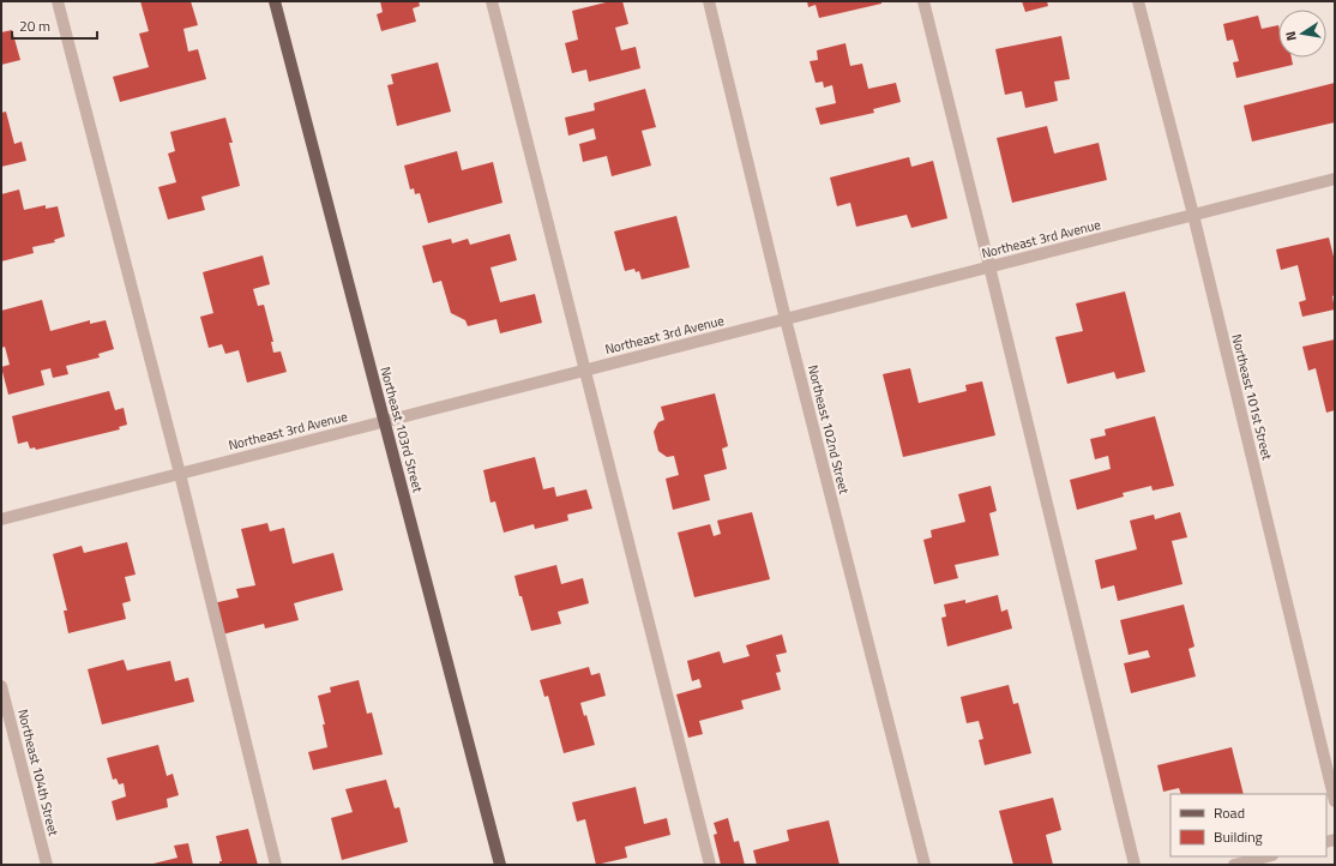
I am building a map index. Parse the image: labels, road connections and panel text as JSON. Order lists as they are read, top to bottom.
{
  "streets": {
    "main road": ["Northeast 103rd Street"],
    "street": [
      "Northeast 3rd Avenue",
      "Northeast 101st Street",
      "Northeast 102nd Street",
      "Northeast 104th Street"
    ]
  },
  "crossings": [
    ["Northeast 3rd Avenue", "Northeast 101st Street"],
    ["Northeast 3rd Avenue", "Northeast 103rd Street"],
    ["Northeast 3rd Avenue", "Northeast 102nd Street"]
  ],
  "legend": ["Road", "Building"],
  "scale_bar": "20 m",
  "north": "left"
}
